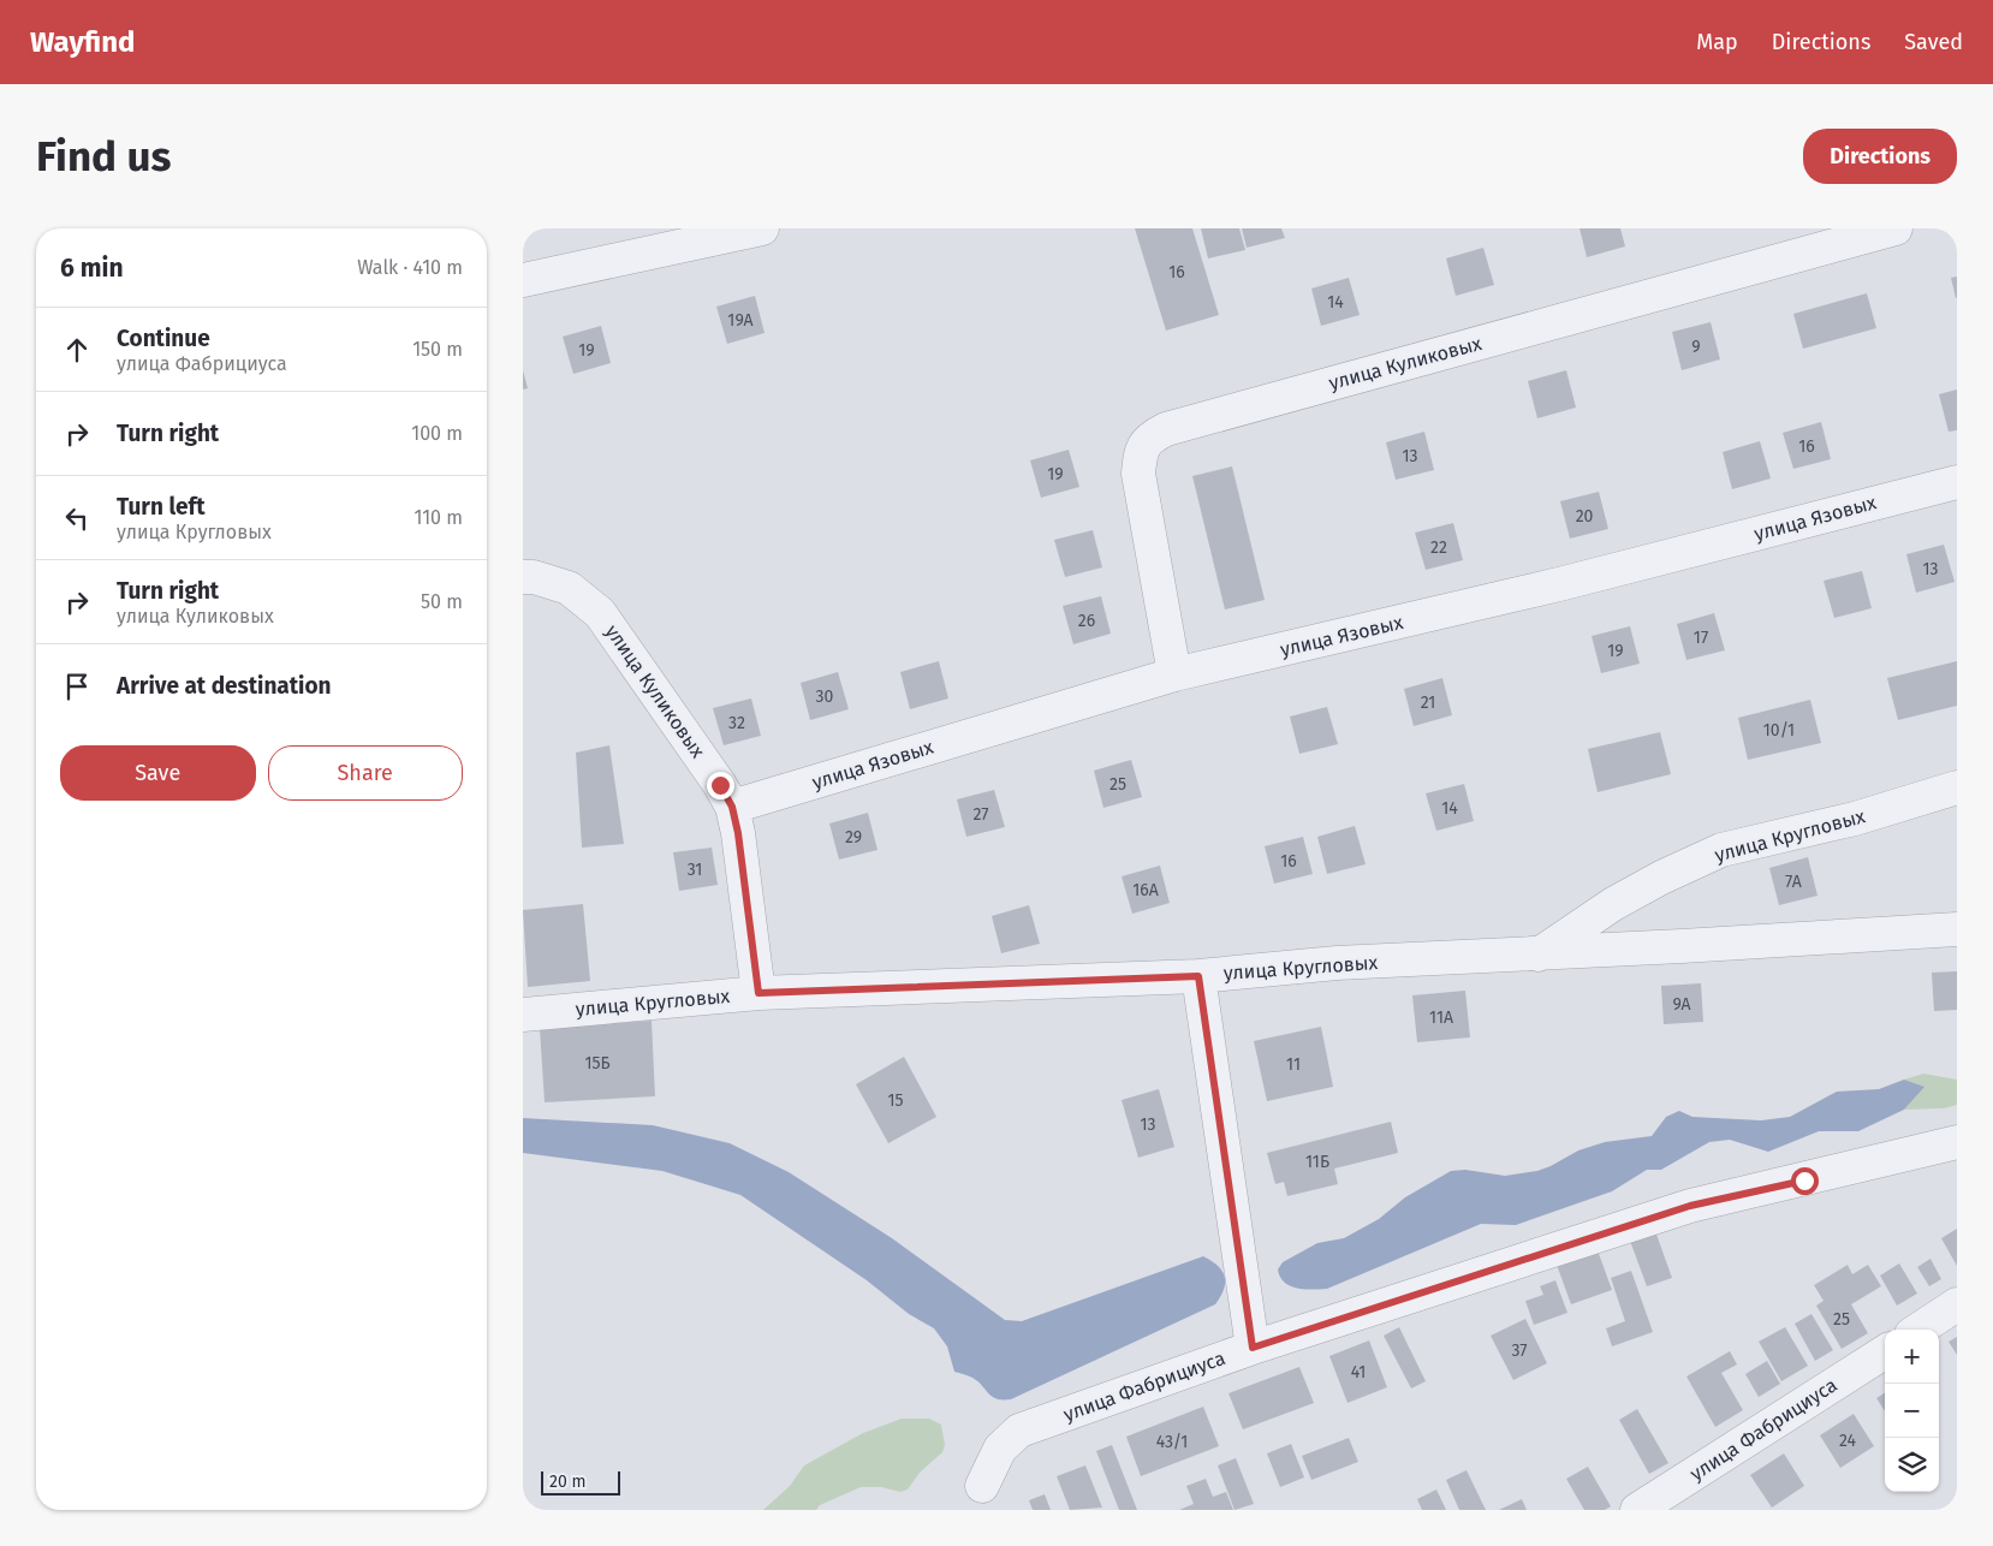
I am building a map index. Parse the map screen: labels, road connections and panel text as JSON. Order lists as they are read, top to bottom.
{
  "streets": {
    "street": [
      "улица Куликовых",
      "улица Язовых",
      "улица Кругловых",
      "улица Фабрициуса"
    ]
  },
  "crossings": [
    ["улица Куликовых", "улица Язовых"],
    ["улица Куликовых", "улица Кругловых"]
  ],
  "house_numbers": [
    "16",
    "14",
    "19А",
    "9",
    "19",
    "16",
    "13",
    "19",
    "20",
    "22",
    "13",
    "26",
    "17",
    "19",
    "30",
    "21",
    "32",
    "10/1",
    "25",
    "14",
    "27",
    "29",
    "16",
    "31",
    "7А",
    "16А",
    "9А",
    "11А",
    "15Б",
    "11",
    "15",
    "13",
    "11Б",
    "25",
    "37",
    "41",
    "24",
    "43/1"
  ],
  "scale_bar": "20 m",
  "page": {
    "header": "Wayfind",
    "nav": ["Map", "Directions", "Saved"],
    "buttons": [
      "Directions",
      ["Save", "Share"]
    ],
    "title": "Find us",
    "heading": ["6 min", "Walk · 410 m"],
    "list": [
      ["Continue", "улица Фабрициуса", "150 m"],
      ["Turn right", "100 m"],
      ["Turn left", "улица Кругловых", "110 m"],
      ["Turn right", "улица Куликовых", "50 m"],
      "Arrive at destination"
    ],
    "map_buttons": ["+", "−"],
    "scale": "20 m"
  }
}
